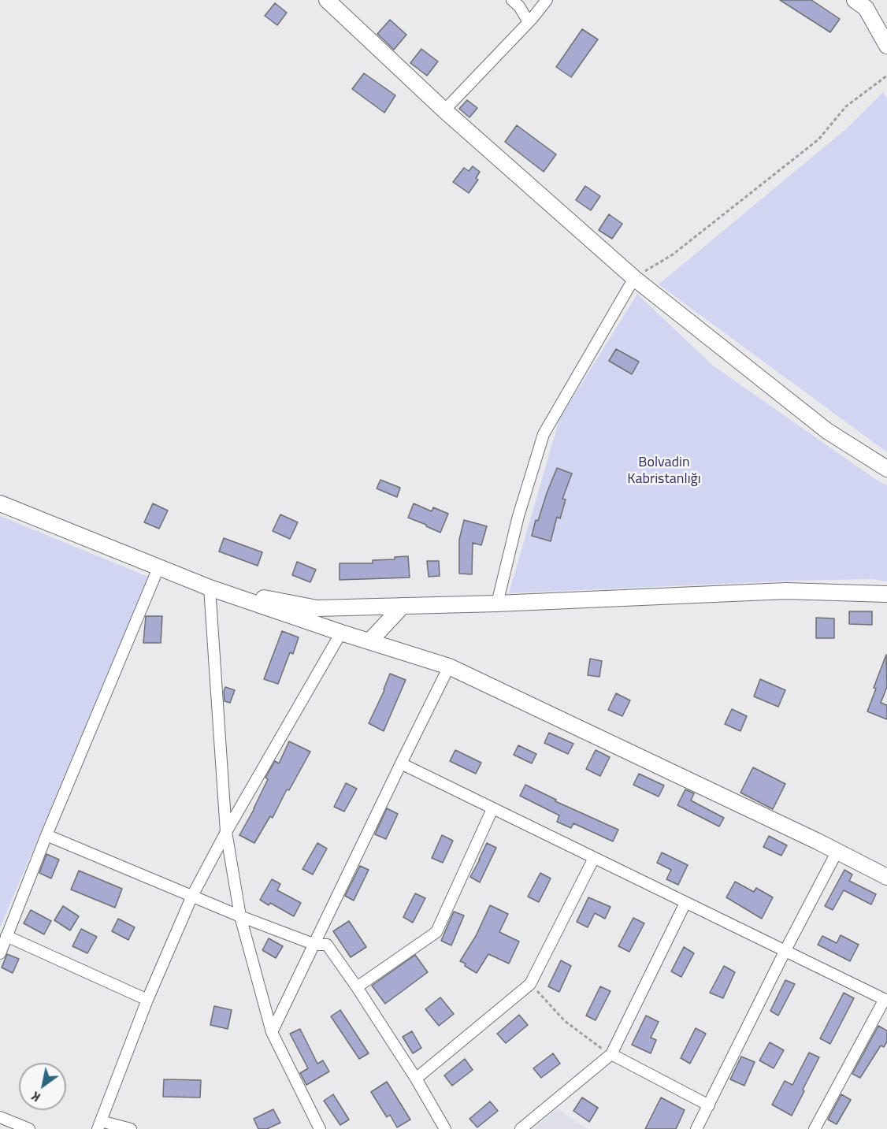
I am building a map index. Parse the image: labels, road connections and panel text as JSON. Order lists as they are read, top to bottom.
{
  "parks": ["Bolvadin Kabristanlığı"],
  "north": "bottom left"
}
